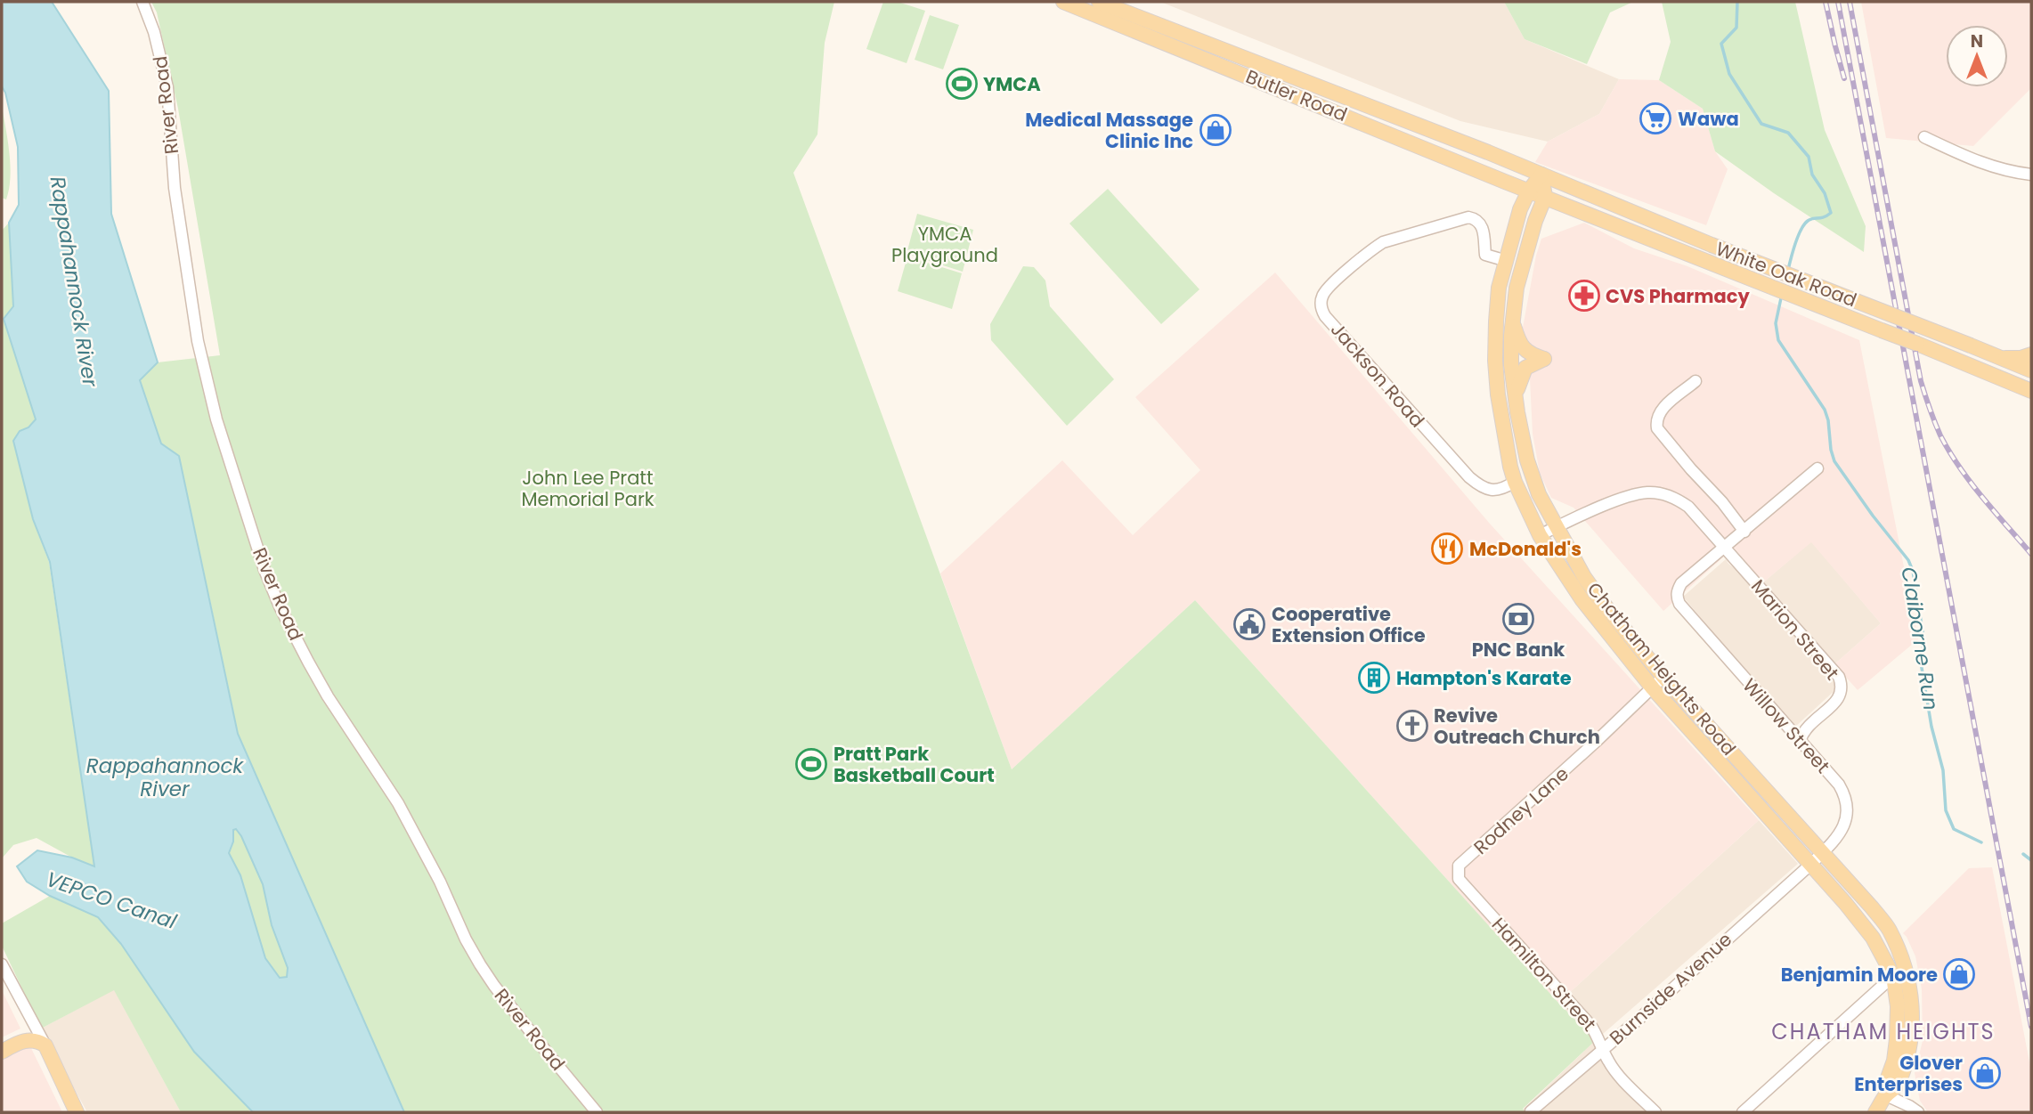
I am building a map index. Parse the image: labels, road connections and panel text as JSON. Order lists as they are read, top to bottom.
{
  "streets": {
    "main road": ["Butler Road", "White Oak Road", "Chatham Heights Road"],
    "street": [
      "River Road",
      "Jackson Road",
      "Marion Street",
      "Willow Street",
      "Rodney Lane",
      "Hamilton Street",
      "Burnside Avenue"
    ]
  },
  "crossings": [
    ["Butler Road", "White Oak Road"],
    ["Butler Road", "Chatham Heights Road"],
    ["White Oak Road", "Chatham Heights Road"],
    ["Jackson Road", "Chatham Heights Road"],
    ["Marion Street", "Chatham Heights Road"],
    ["Marion Street", "Willow Street"],
    ["Chatham Heights Road", "Willow Street"],
    ["Chatham Heights Road", "Rodney Lane"],
    ["Chatham Heights Road", "Burnside Avenue"],
    ["Willow Street", "Burnside Avenue"],
    ["Rodney Lane", "Hamilton Street"],
    ["Hamilton Street", "Burnside Avenue"]
  ],
  "districts": ["CHATHAM HEIGHTS"],
  "water": ["Rappahannock River", "Claiborne Run", "VEPCO Canal"],
  "parks": ["YMCA Playground", "John Lee Pratt Memorial Park"],
  "places": {
    "sports": ["YMCA", "Pratt Park Basketball Court"],
    "supermarket": ["Wawa"],
    "shop": ["Medical Massage Clinic Inc", "Benjamin Moore", "Glover Enterprises"],
    "pharmacy": ["CVS Pharmacy"],
    "restaurant": ["McDonald's"],
    "bank": ["PNC Bank"],
    "public building": ["Cooperative Extension Office"],
    "building": ["Hampton's Karate"],
    "church": ["Revive Outreach Church"]
  },
  "north": "top"
}
